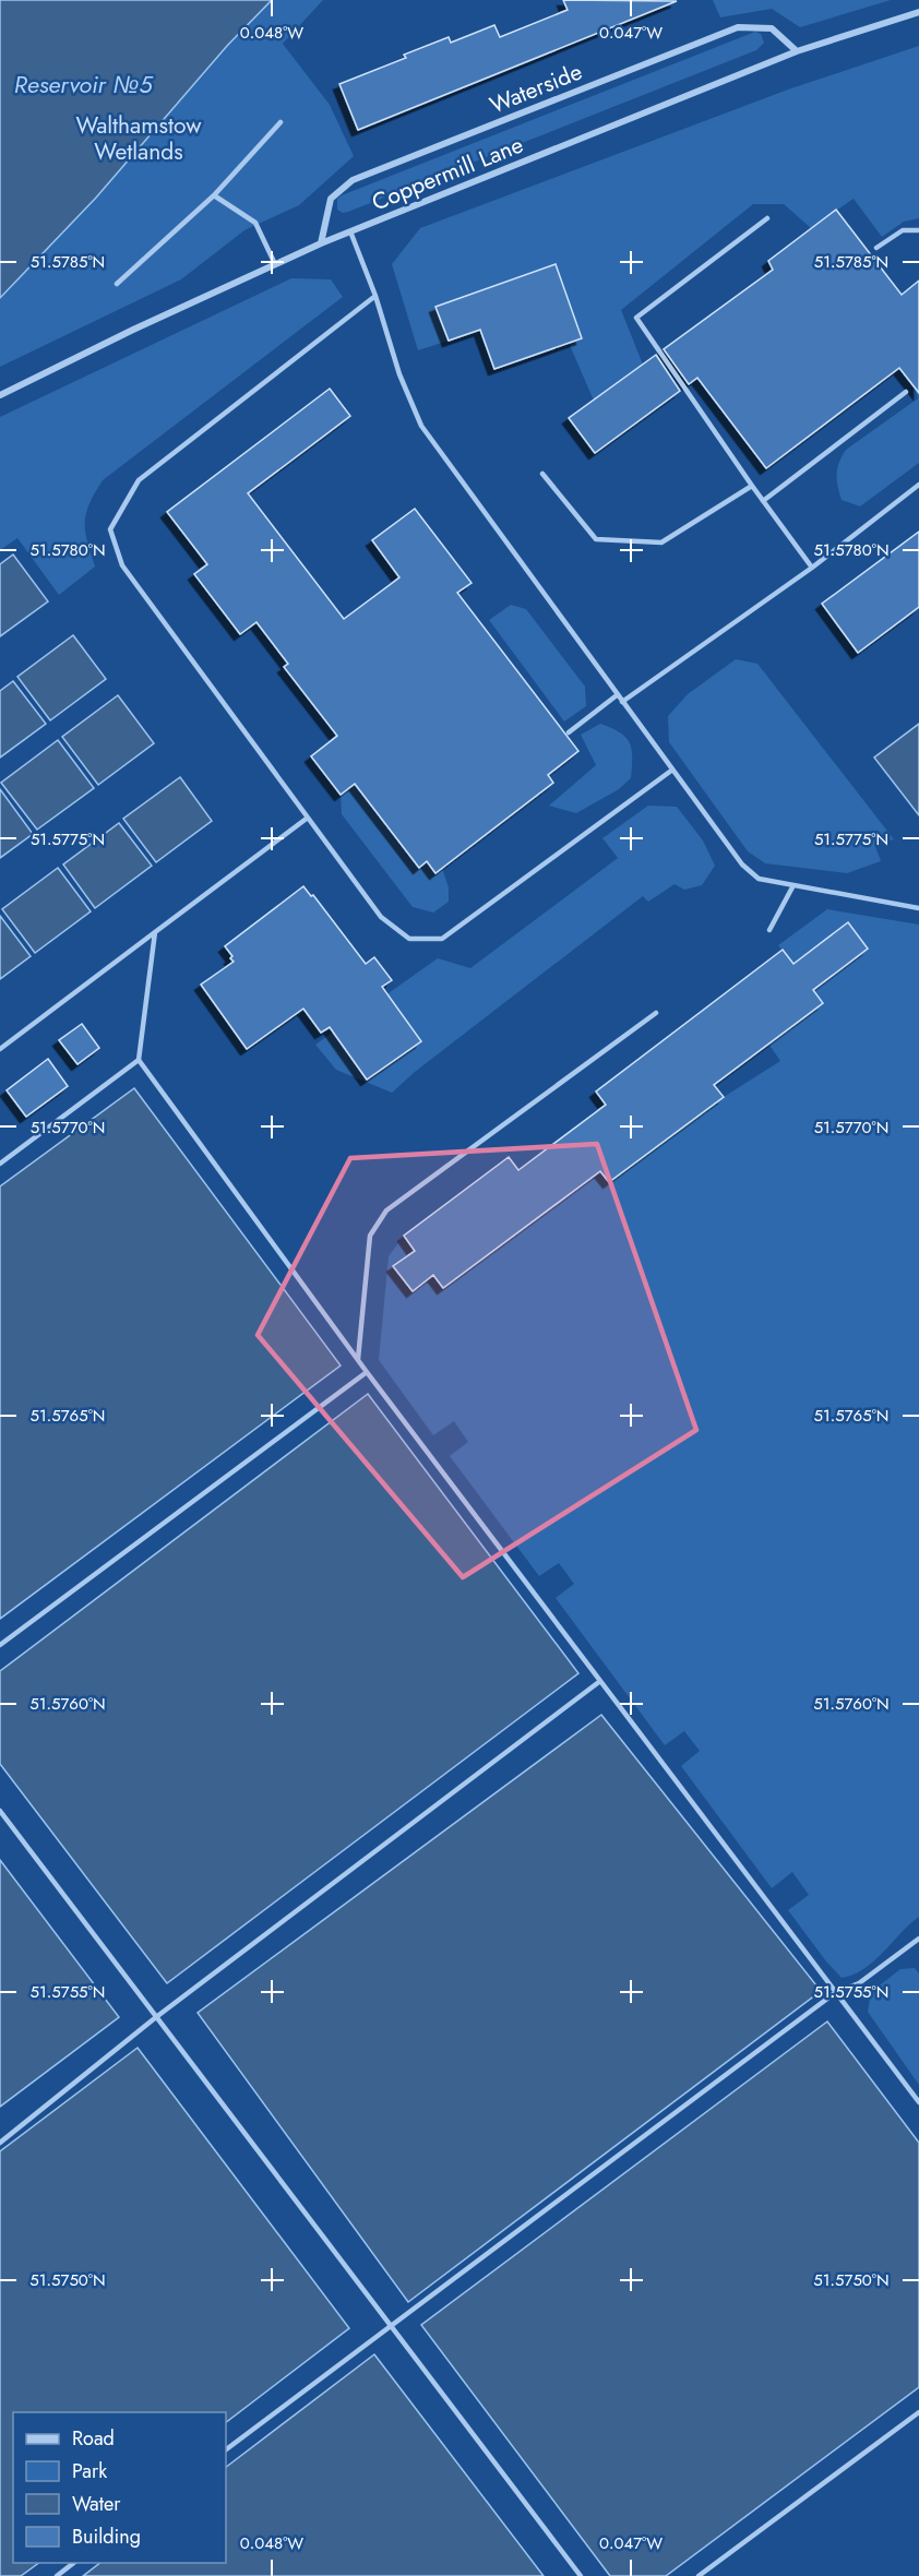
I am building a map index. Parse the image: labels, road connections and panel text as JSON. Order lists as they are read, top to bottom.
{
  "streets": {
    "street": ["Waterside", "Coppermill Lane"]
  },
  "crossings": [
    ["Waterside", "Coppermill Lane"]
  ],
  "water": ["Reservoir №5"],
  "parks": ["Walthamstow Wetlands"],
  "legend": [
    "Road",
    "Park",
    "Water",
    "Building"
  ],
  "coordinates": [
    "0.048°W",
    "0.047°W",
    "51.5785°N",
    "51.5780°N",
    "51.5775°N",
    "51.5770°N",
    "51.5765°N",
    "51.5760°N",
    "51.5755°N",
    "51.5750°N"
  ]
}
